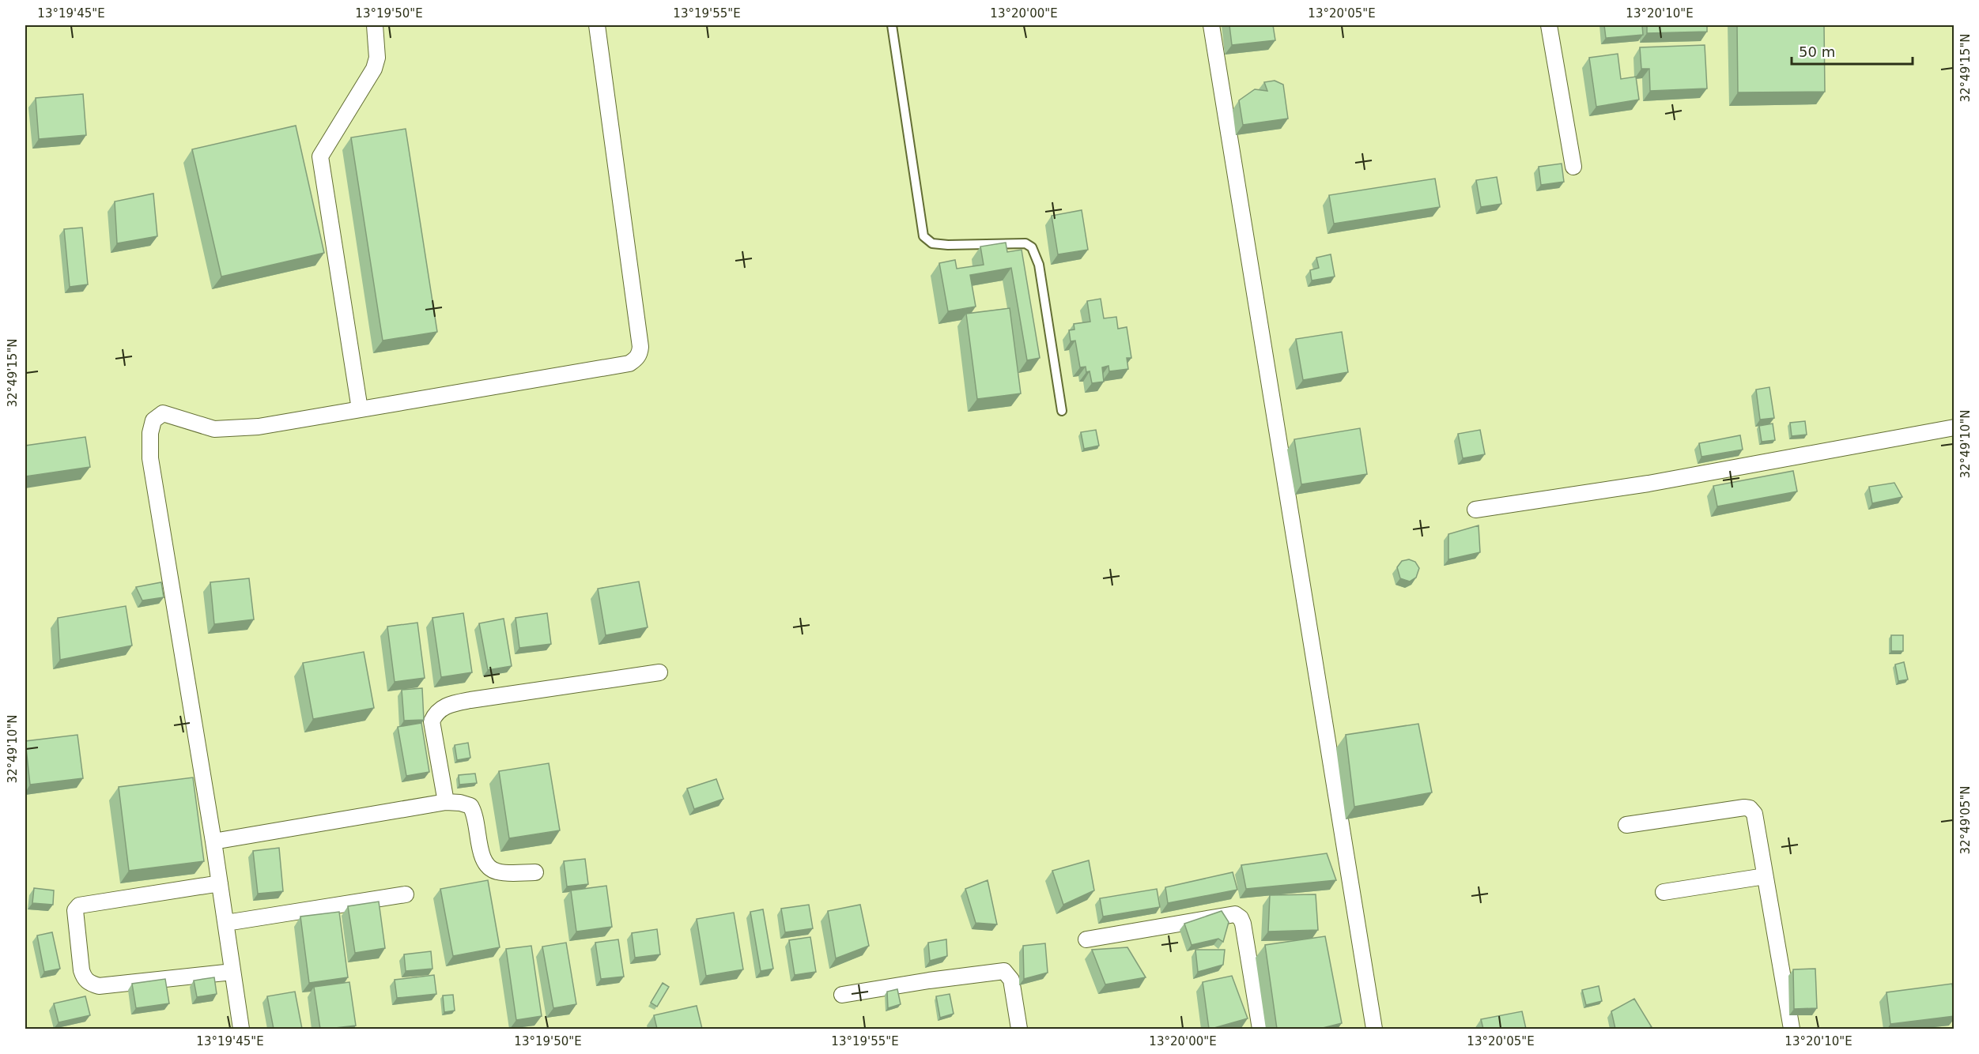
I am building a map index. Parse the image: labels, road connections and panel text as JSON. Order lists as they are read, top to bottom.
{
  "scale_bar": "50 m",
  "coordinates": [
    "13°19'45\"E",
    "13°19'50\"E",
    "13°19'55\"E",
    "13°20'00\"E",
    "13°20'05\"E",
    "13°20'10\"E",
    "32°49'15\"N",
    "32°49'10\"N",
    "32°49'05\"N"
  ]
}
